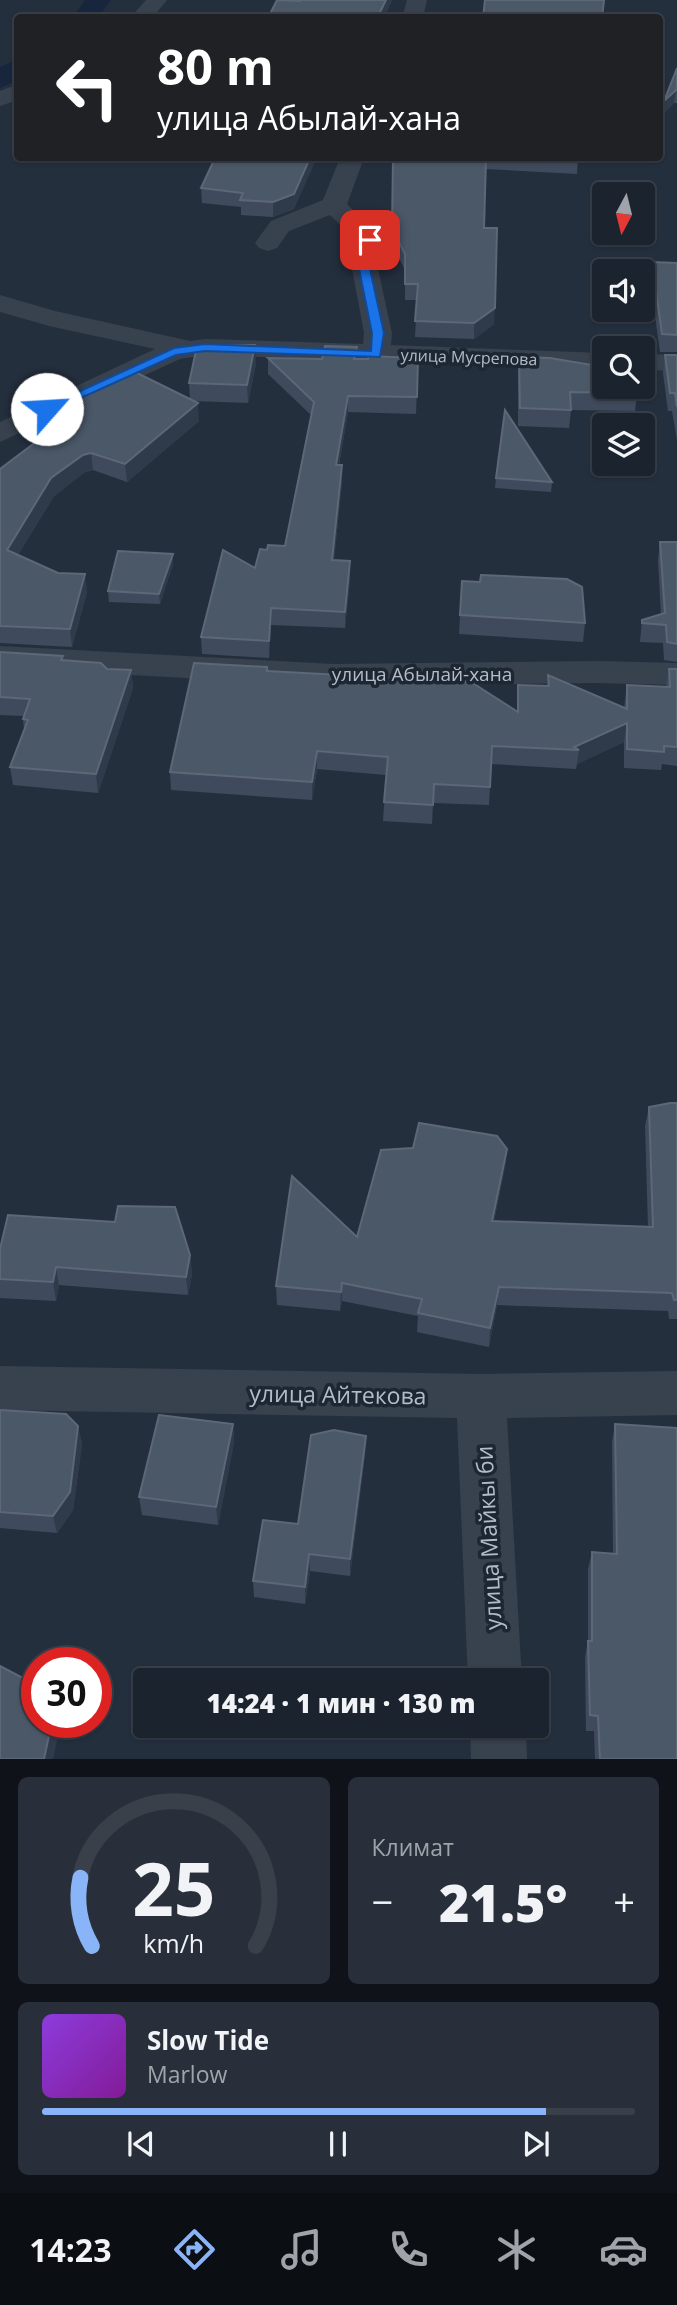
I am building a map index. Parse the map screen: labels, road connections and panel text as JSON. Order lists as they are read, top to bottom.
{
  "streets": {
    "street": [
      "улица Мусрепова",
      "улица Абылай-хана",
      "улица Айтекова",
      "улица Майкы би"
    ]
  },
  "crossings": [
    ["улица Айтекова", "улица Майкы би"]
  ],
  "north": "bottom",
  "page": {
    "turn": ["80 m", "улица Абылай-хана"],
    "limit": "30",
    "trip": "14:24 · 1 мин · 130 m",
    "tile": "Климат",
    "heat": ["−", "21.5°", "+"],
    "song": ["Slow Tide", "Marlow"],
    "tabs": "14:23",
    "gauge": ["25", "km/h"]
  }
}
